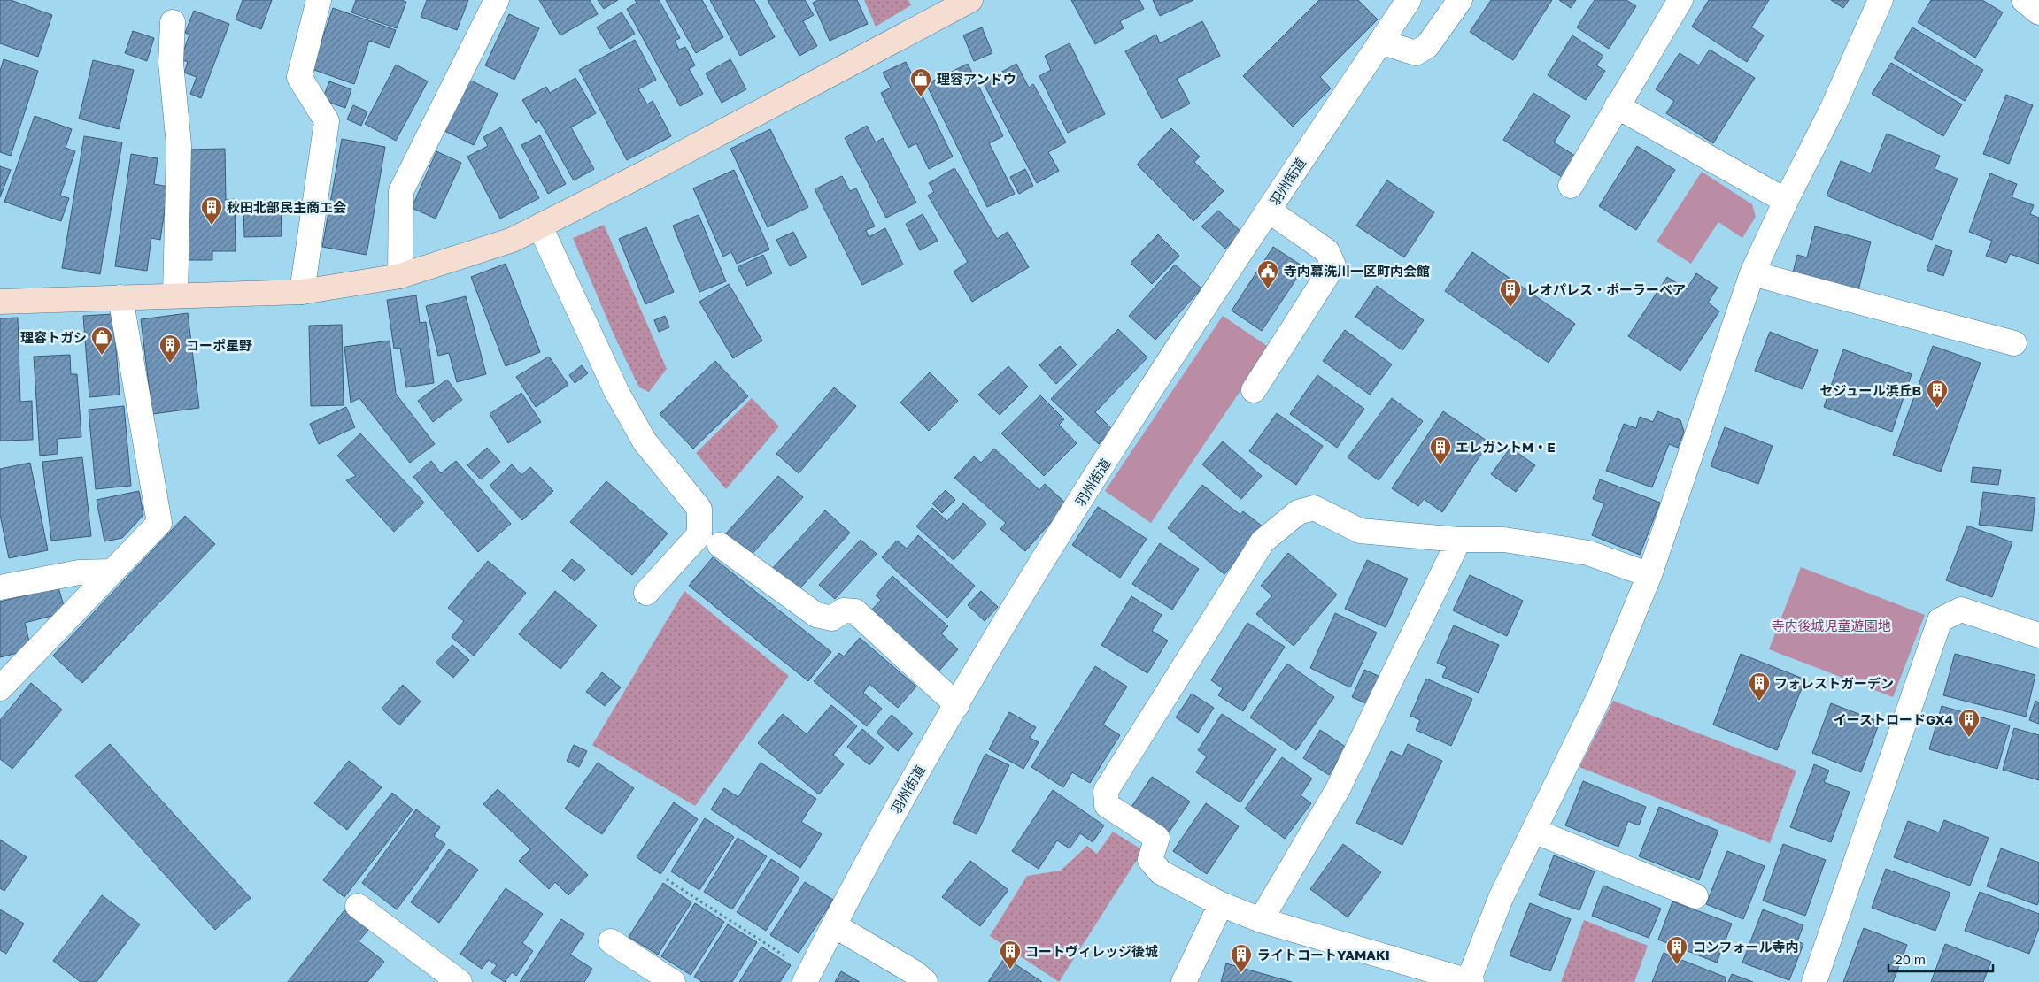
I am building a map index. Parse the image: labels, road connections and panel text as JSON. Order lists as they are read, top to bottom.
{
  "streets": {
    "street": ["羽州街道"]
  },
  "parks": ["寺内後城児童遊園地"],
  "places": {
    "shop": ["理容アンドウ", "理容トガシ"],
    "building": [
      "秋田北部民主商工会",
      "レオパレス・ポーラーベア",
      "コーポ星野",
      "セジュール浜丘B",
      "エレガントM・E",
      "フォレストガーデン",
      "イーストロードGX4",
      "コンフォール寺内",
      "コートヴィレッジ後城",
      "ライトコートYAMAKI"
    ],
    "public building": ["寺内幕洗川一区町内会館"]
  },
  "scale_bar": "20 m"
}
